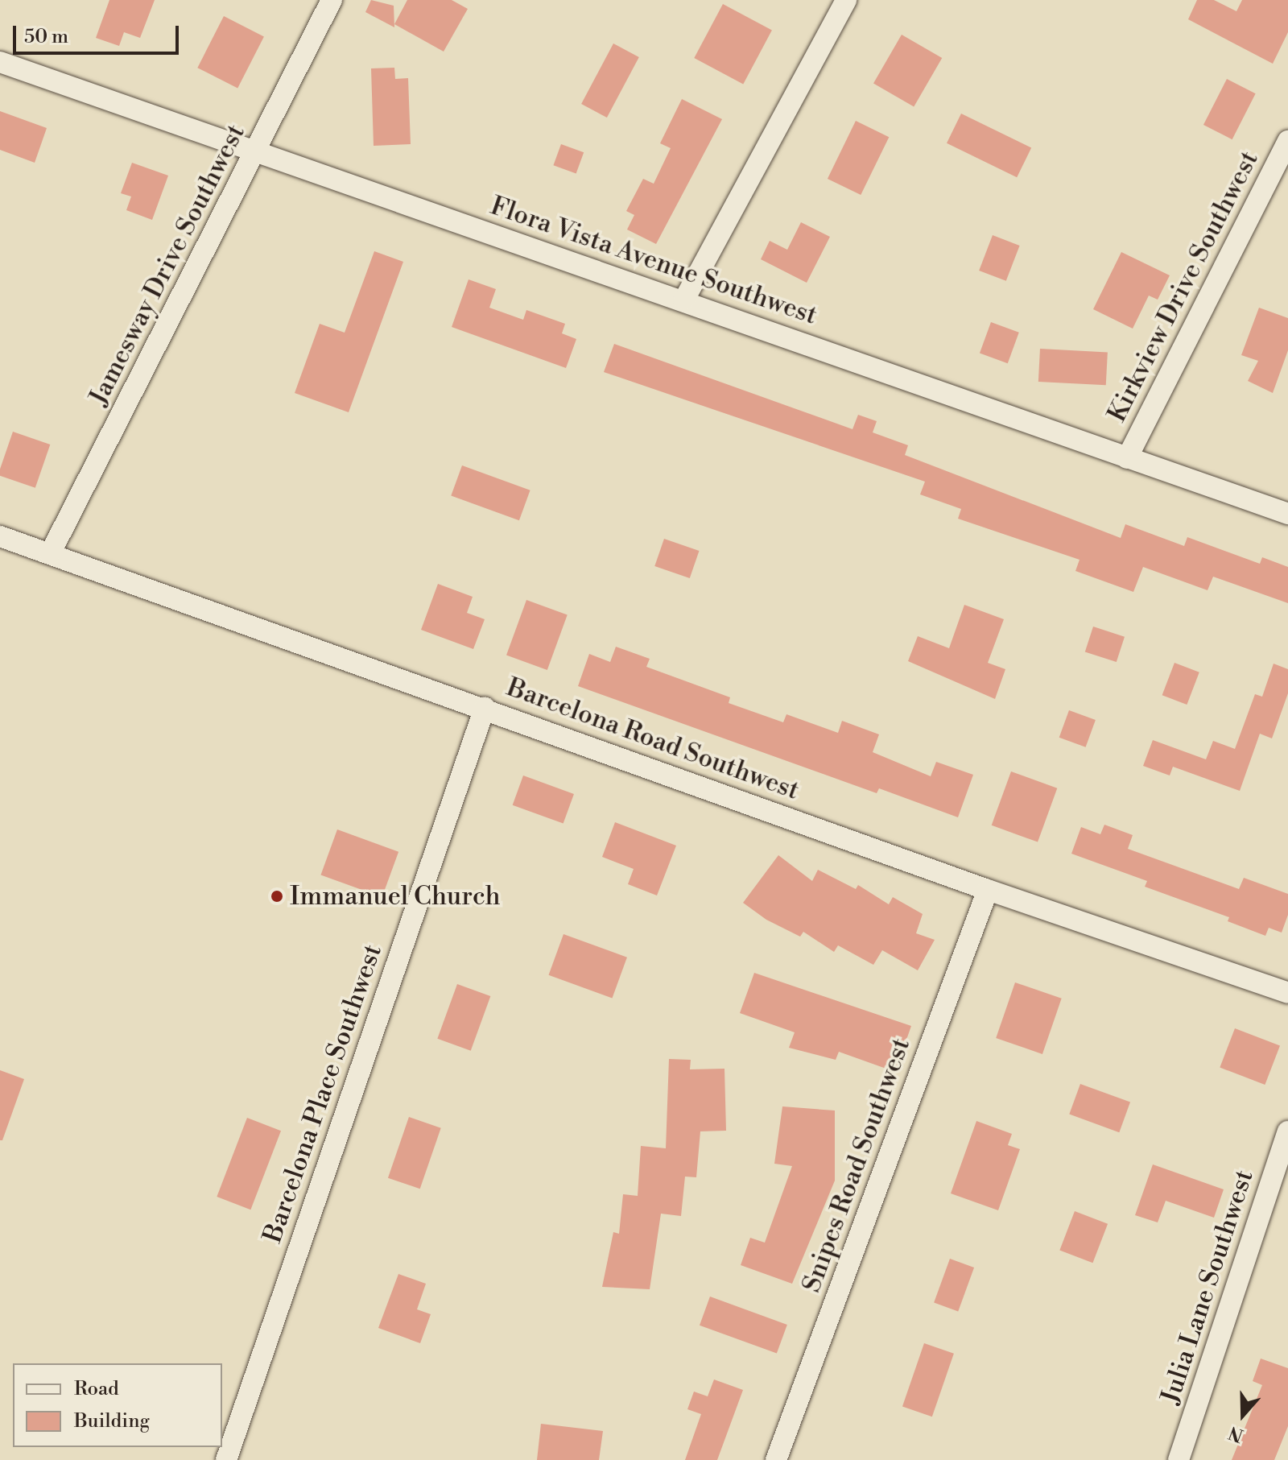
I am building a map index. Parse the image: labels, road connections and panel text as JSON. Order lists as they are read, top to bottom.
{
  "streets": {
    "street": [
      "Flora Vista Avenue Southwest",
      "Jamesway Drive Southwest",
      "Kirkview Drive Southwest",
      "Barcelona Road Southwest",
      "Barcelona Place Southwest",
      "Snipes Road Southwest",
      "Julia Lane Southwest"
    ]
  },
  "crossings": [
    ["Flora Vista Avenue Southwest", "Jamesway Drive Southwest"],
    ["Flora Vista Avenue Southwest", "Kirkview Drive Southwest"],
    ["Jamesway Drive Southwest", "Barcelona Road Southwest"],
    ["Barcelona Road Southwest", "Barcelona Place Southwest"],
    ["Barcelona Road Southwest", "Snipes Road Southwest"]
  ],
  "places": ["Immanuel Church"],
  "legend": ["Road", "Building"],
  "scale_bar": "50 m",
  "north": "bottom"
}
